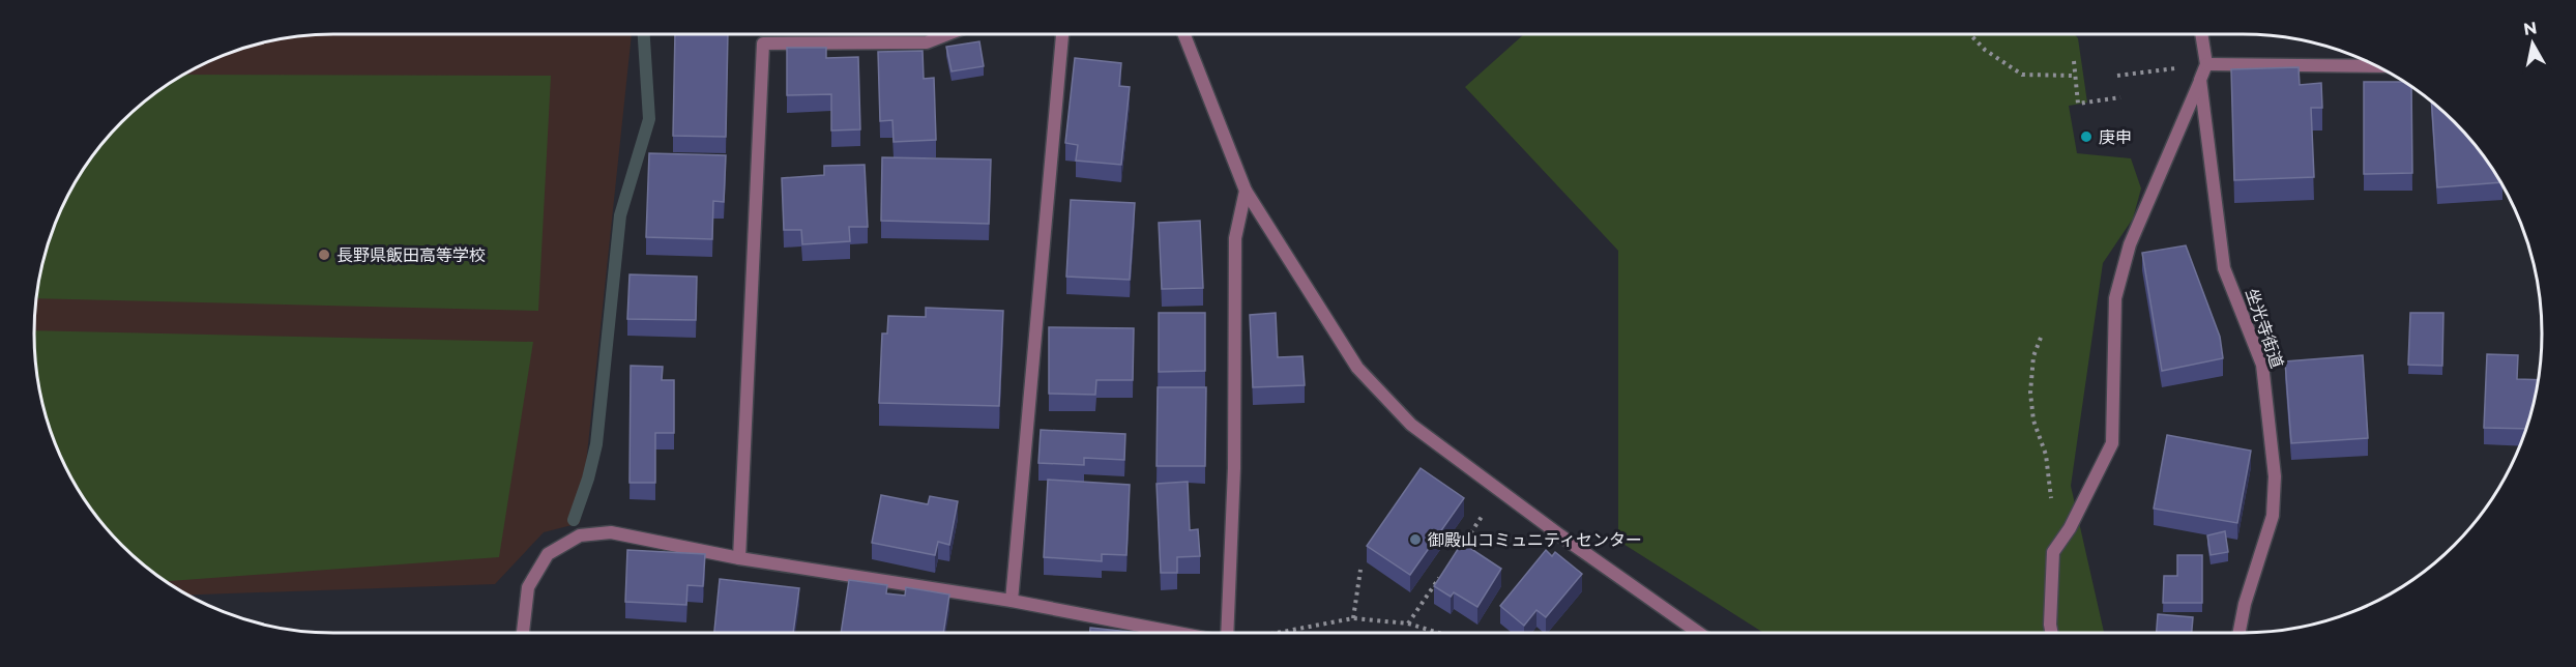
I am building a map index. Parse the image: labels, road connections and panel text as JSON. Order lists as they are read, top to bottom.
{
  "streets": {
    "street": ["坐光寺街道"]
  },
  "places": ["庚申", "長野県飯田高等学校", "御殿山コミュニティセンター"],
  "north": "top"
}
